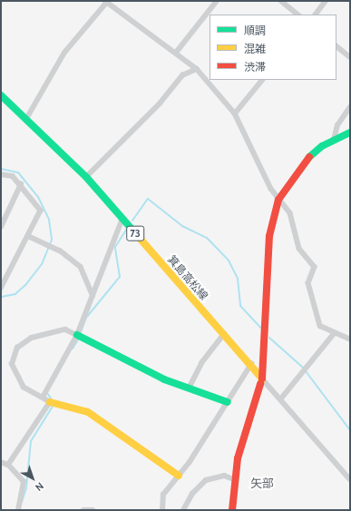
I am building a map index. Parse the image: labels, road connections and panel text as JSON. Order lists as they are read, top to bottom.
{
  "streets": {
    "street": ["73", "箕島高松線"]
  },
  "districts": ["矢部"],
  "legend": ["順調", "混雑", "渋滞"],
  "north": "bottom right"
}
